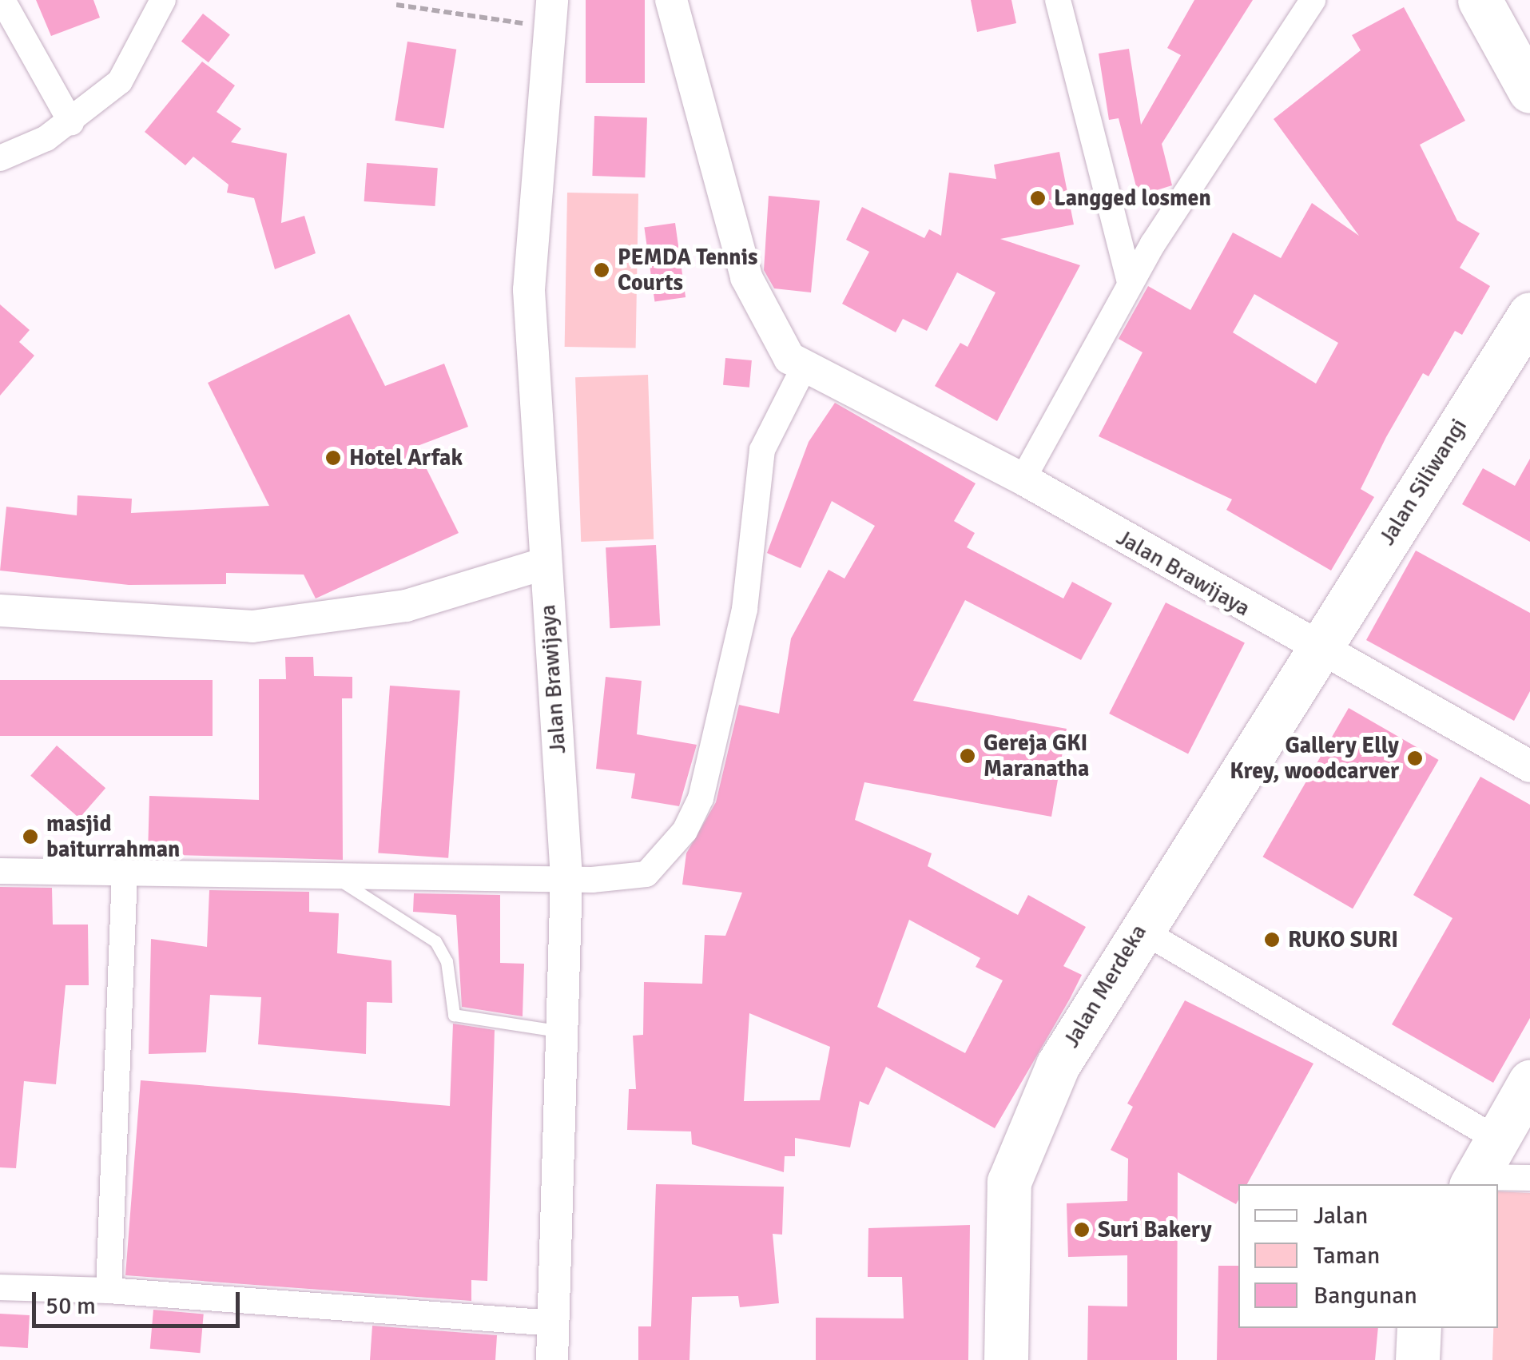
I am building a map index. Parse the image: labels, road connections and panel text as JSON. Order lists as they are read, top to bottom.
{
  "streets": {
    "highway": ["Jalan Siliwangi", "Jalan Merdeka"],
    "street": ["Jalan Brawijaya"]
  },
  "crossings": [
    ["Jalan Siliwangi", "Jalan Brawijaya"],
    ["Jalan Siliwangi", "Jalan Merdeka"],
    ["Jalan Brawijaya", "Jalan Merdeka"]
  ],
  "places": [
    "Langged losmen",
    "PEMDA Tennis Courts",
    "Hotel Arfak",
    "Gereja GKI Maranatha",
    "Gallery Elly Krey, woodcarver",
    "masjid baiturrahman",
    "RUKO SURI",
    "Suri Bakery"
  ],
  "legend": ["Jalan", "Taman", "Bangunan"],
  "scale_bar": "50 m"
}
